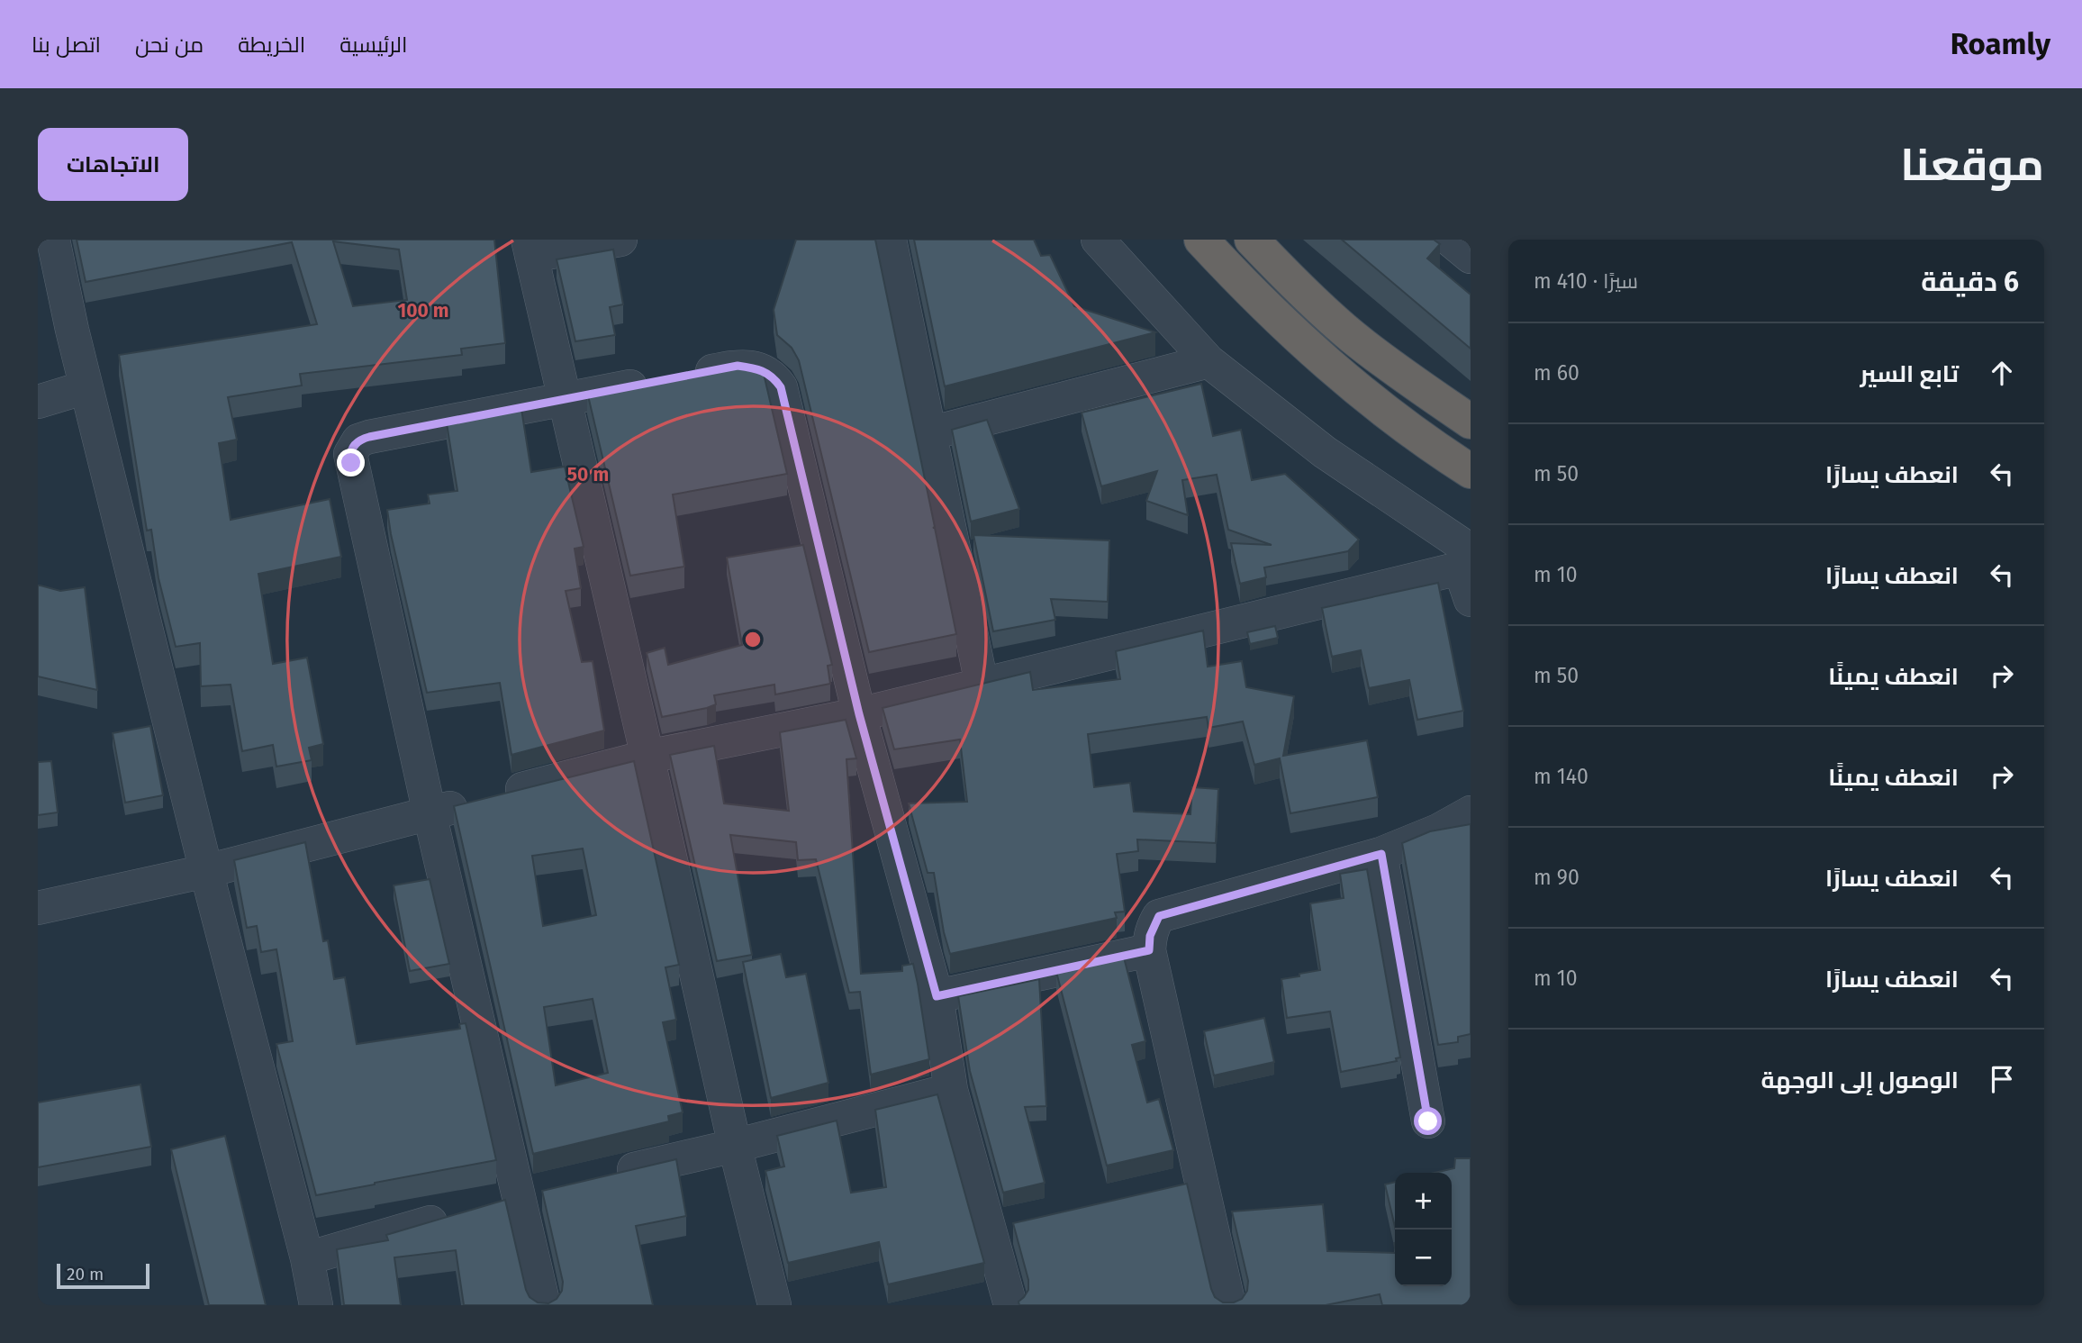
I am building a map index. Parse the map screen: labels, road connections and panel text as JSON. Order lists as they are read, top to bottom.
{
  "scale_bar": "20 m",
  "page": {
    "header": "Roamly",
    "nav": [
      "الرئيسية",
      "الخريطة",
      "من نحن",
      "اتصل بنا"
    ],
    "title": "موقعنا",
    "buttons": "الاتجاهات",
    "heading": ["6 دقيقة", "سيرًا · 410 m"],
    "list": [
      ["تابع السير", "60 m"],
      ["انعطف يسارًا", "50 m"],
      ["انعطف يسارًا", "10 m"],
      ["انعطف يمينًا", "50 m"],
      ["انعطف يمينًا", "140 m"],
      ["انعطف يسارًا", "90 m"],
      ["انعطف يسارًا", "10 m"],
      "الوصول إلى الوجهة"
    ],
    "map_buttons": ["+", "−"],
    "scale": "20 m"
  },
  "rings": ["100 m", "50 m"]
}
